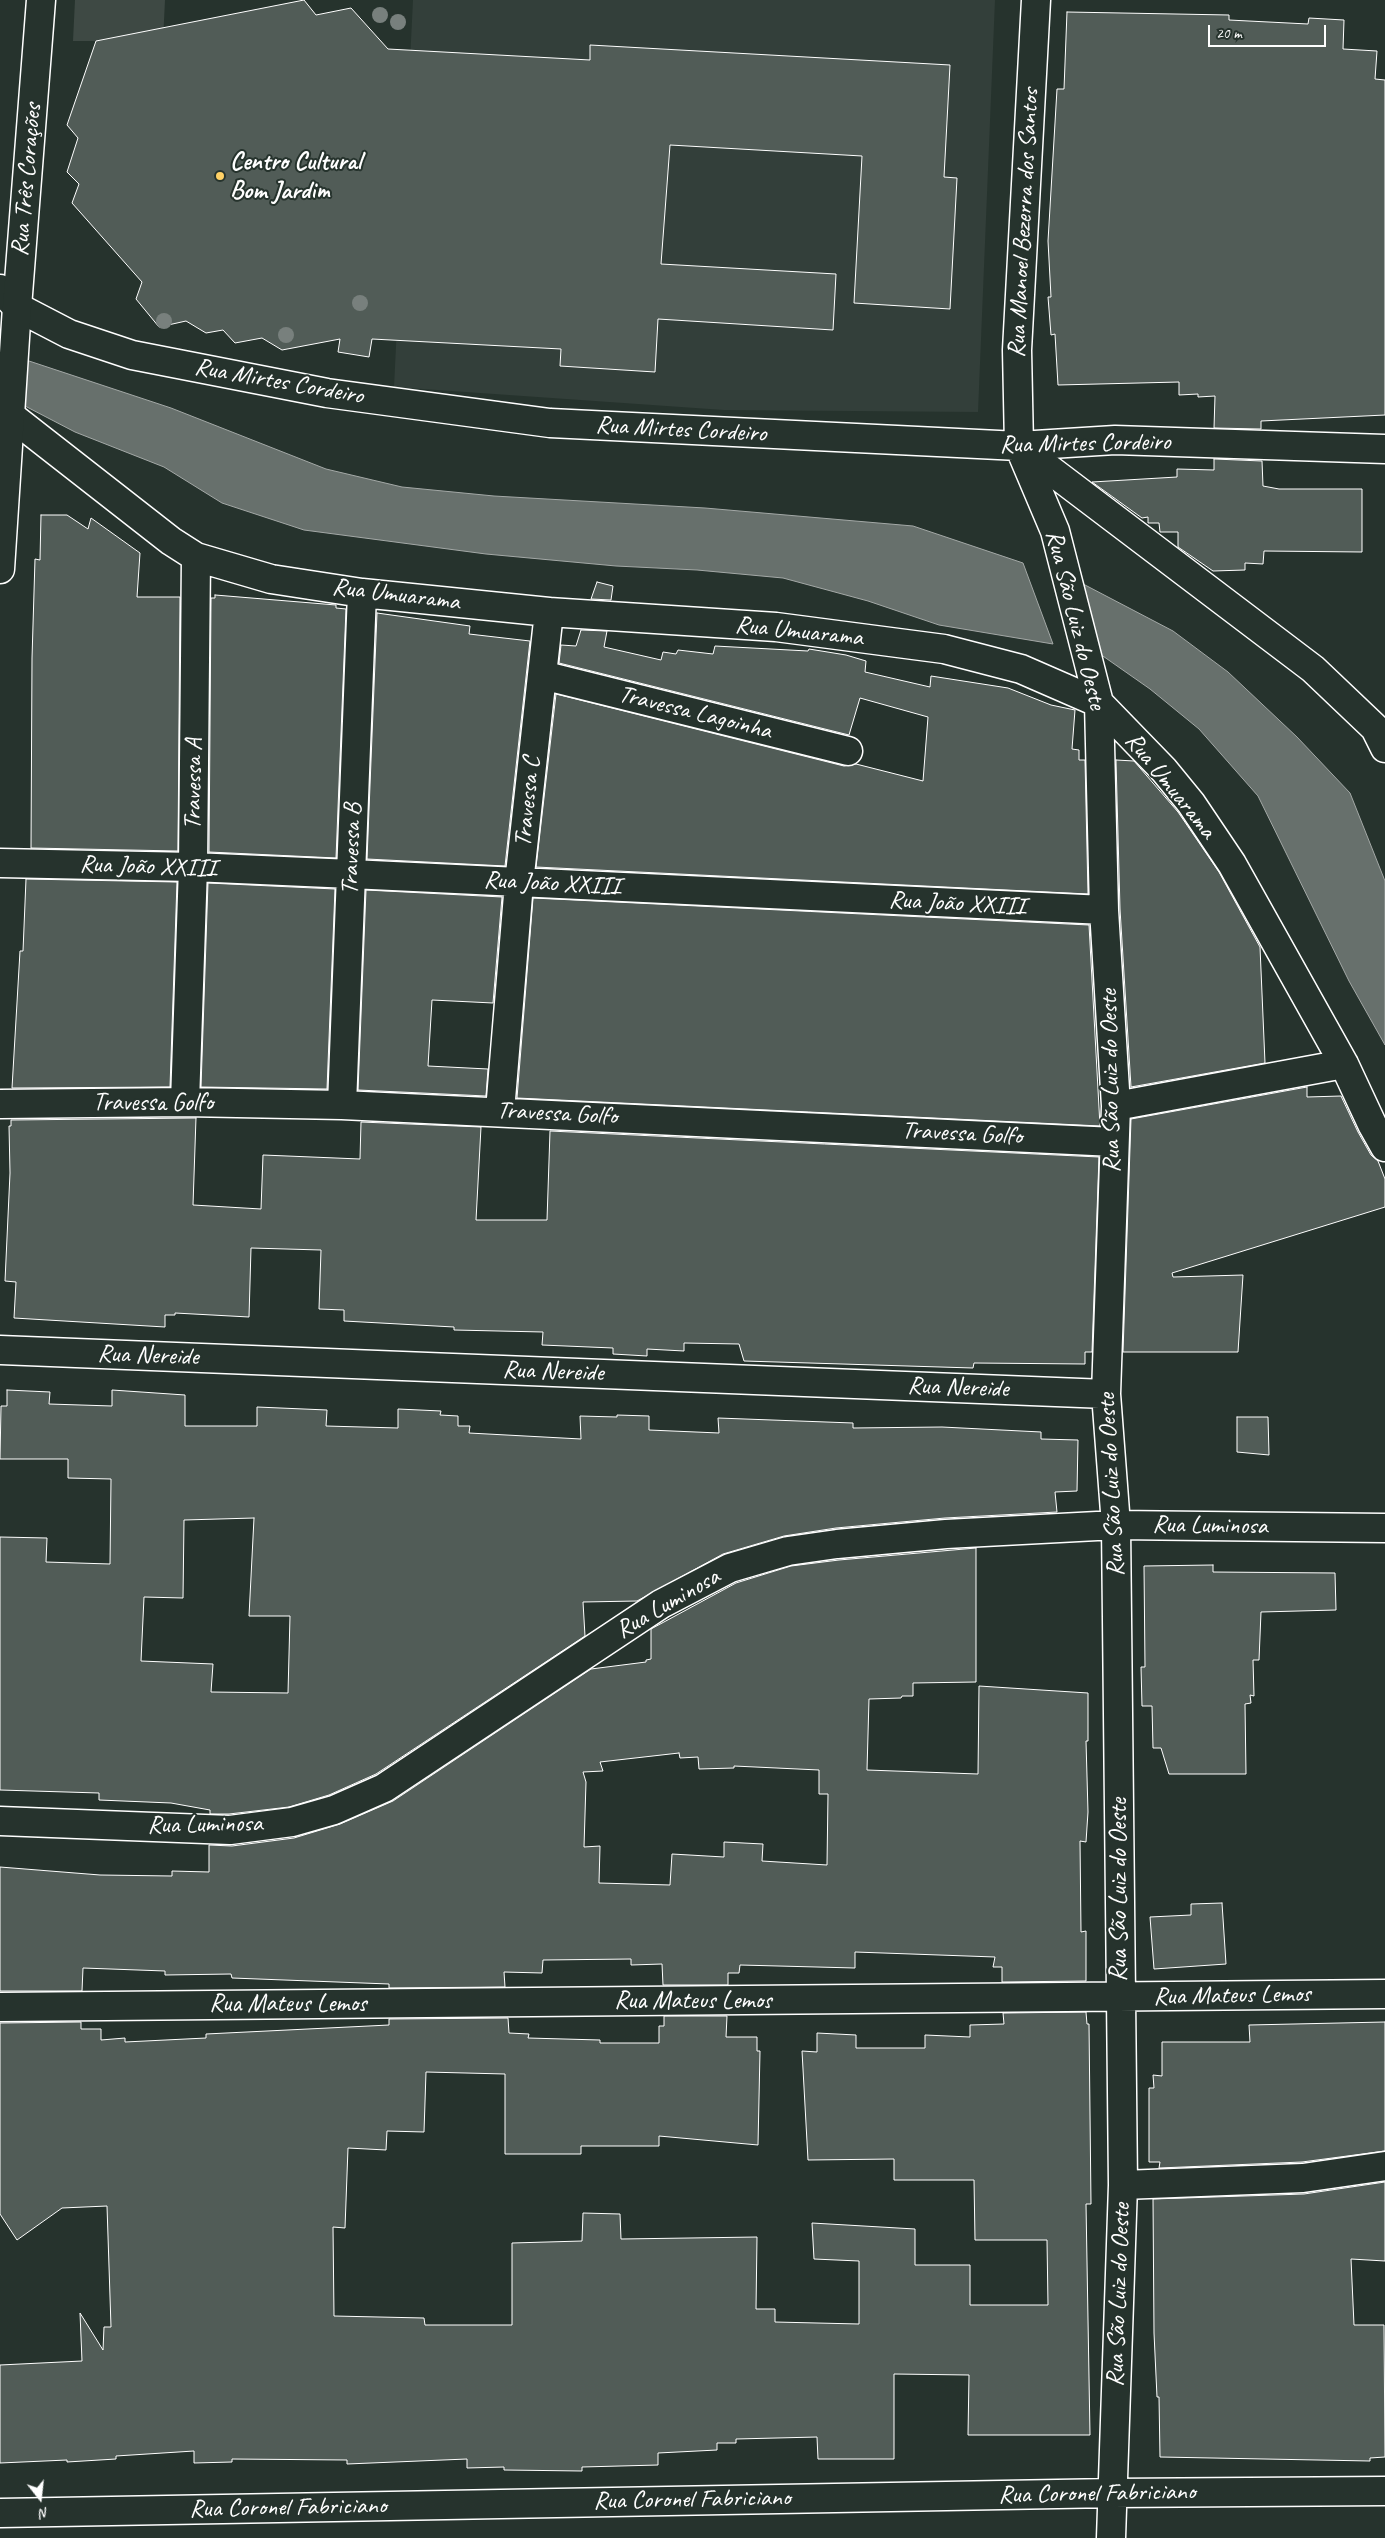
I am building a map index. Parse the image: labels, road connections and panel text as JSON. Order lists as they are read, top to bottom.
{
  "streets": {
    "street": [
      "Rua Três Corações",
      "Rua Manoel Bezerra dos Santos",
      "Rua Mirtes Cordeiro",
      "Rua Umuarama",
      "Rua São Luiz do Oeste",
      "Travessa Lagoinha",
      "Travessa A",
      "Travessa C",
      "Travessa B",
      "Rua João XXIII",
      "Travessa Golfo",
      "Rua Nereide",
      "Rua Luminosa",
      "Rua Mateus Lemos",
      "Rua Coronel Fabriciano"
    ]
  },
  "crossings": [
    ["Rua Três Corações", "Rua Mirtes Cordeiro"],
    ["Rua Três Corações", "Rua Umuarama"],
    ["Rua Manoel Bezerra dos Santos", "Rua Mirtes Cordeiro"],
    ["Rua Manoel Bezerra dos Santos", "Rua São Luiz do Oeste"],
    ["Rua Mirtes Cordeiro", "Rua São Luiz do Oeste"],
    ["Rua Umuarama", "Rua São Luiz do Oeste"],
    ["Rua Umuarama", "Travessa A"],
    ["Rua Umuarama", "Travessa C"],
    ["Rua Umuarama", "Travessa B"],
    ["Rua São Luiz do Oeste", "Rua João XXIII"],
    ["Rua São Luiz do Oeste", "Travessa Golfo"],
    ["Rua São Luiz do Oeste", "Rua Nereide"],
    ["Rua São Luiz do Oeste", "Rua Luminosa"],
    ["Rua São Luiz do Oeste", "Rua Mateus Lemos"],
    ["Rua São Luiz do Oeste", "Rua Coronel Fabriciano"],
    ["Travessa Lagoinha", "Travessa C"],
    ["Travessa A", "Rua João XXIII"],
    ["Travessa A", "Travessa Golfo"],
    ["Travessa C", "Rua João XXIII"],
    ["Travessa C", "Travessa Golfo"],
    ["Travessa B", "Rua João XXIII"],
    ["Travessa B", "Travessa Golfo"]
  ],
  "places": ["Centro Cultural Bom Jardim"],
  "scale_bar": "20 m",
  "north": "bottom"
}
